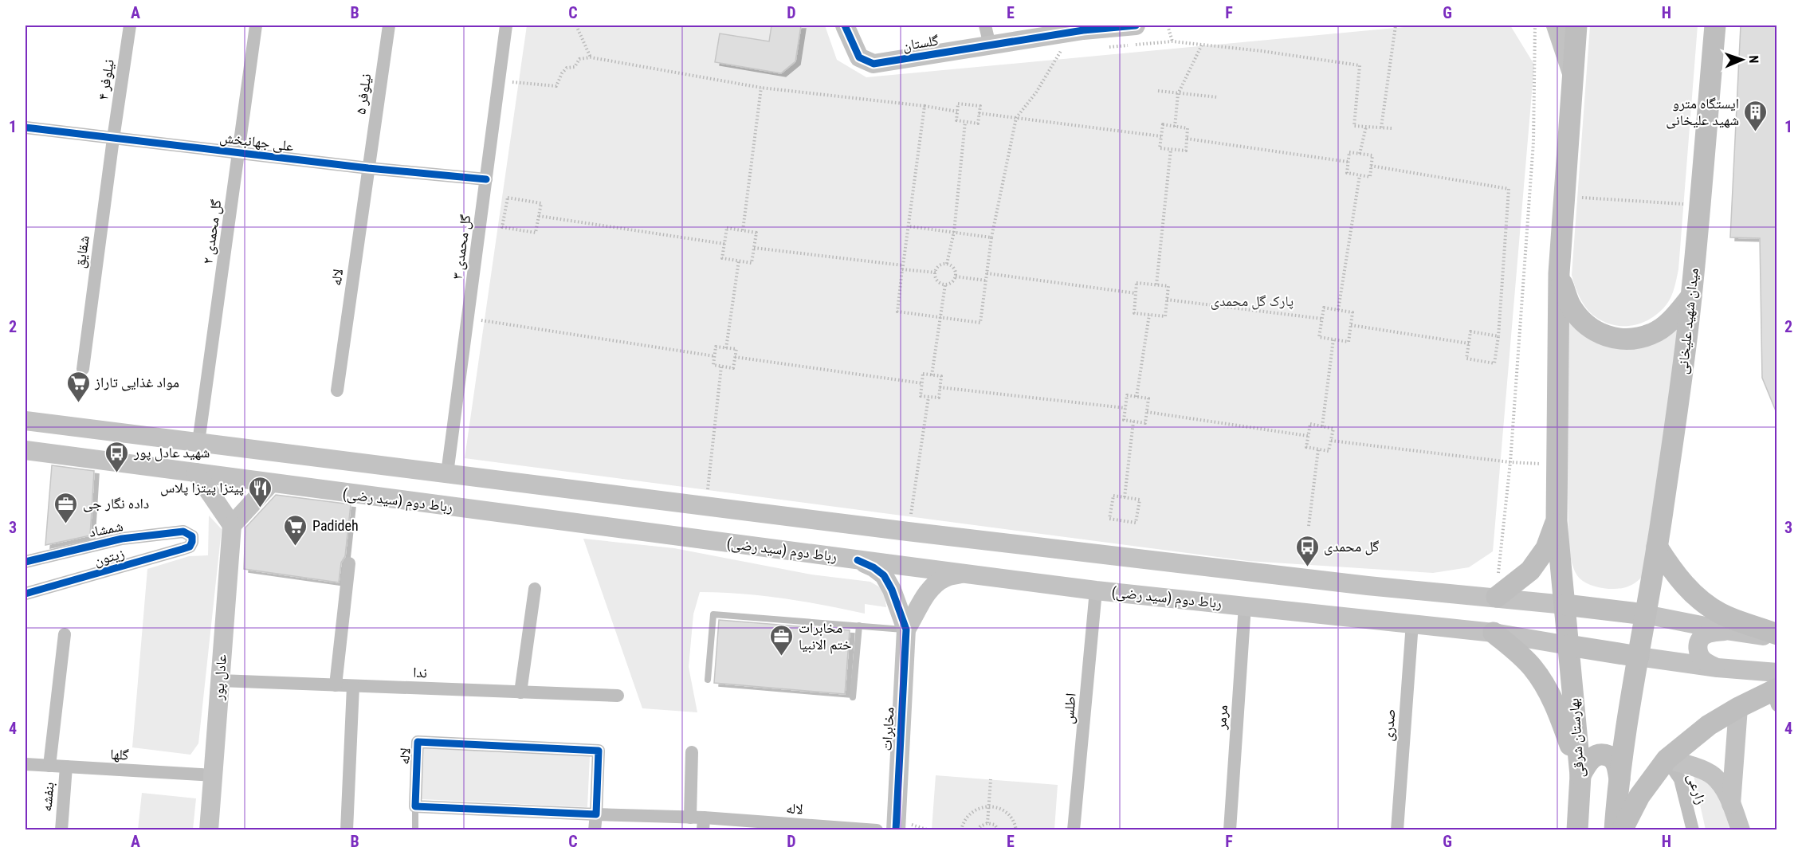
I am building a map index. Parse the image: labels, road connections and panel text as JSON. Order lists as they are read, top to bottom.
{
  "streets": {
    "main road": [
      "گلستان",
      "میدان شهید علیخانی",
      "رباط دوم (سید رضی)",
      "عادل پور",
      "مخابرات",
      "بهارستان شرقی"
    ],
    "street": [
      "نیلوفر ۴",
      "نیلوفر ۵",
      "علی جهانبخش",
      "گل محمدی ۲",
      "گل محمدی ۳",
      "شقایق",
      "لاله",
      "شمشاد",
      "زیتون",
      "ندا",
      "اطلس",
      "مرمر",
      "صدری",
      "گلها",
      "زارعی",
      "بنفشه"
    ]
  },
  "crossings": [
    ["نیلوفر ۴", "علی جهانبخش"],
    ["نیلوفر ۴", "شقایق"],
    ["نیلوفر ۵", "علی جهانبخش"],
    ["نیلوفر ۵", "لاله"],
    ["علی جهانبخش", "گل محمدی ۲"],
    ["علی جهانبخش", "گل محمدی ۳"],
    ["علی جهانبخش", "شقایق"],
    ["علی جهانبخش", "لاله"],
    ["رباط دوم (سید رضی)", "اطلس"],
    ["رباط دوم (سید رضی)", "مرمر"],
    ["رباط دوم (سید رضی)", "صدری"],
    ["رباط دوم (سید رضی)", "بهارستان شرقی"],
    ["شمشاد", "زیتون"],
    ["ندا", "عادل پور"],
    ["عادل پور", "گلها"],
    ["گلها", "بنفشه"]
  ],
  "parks": ["پارک گل محمدی"],
  "places": {
    "building": ["ایستگاه مترو شهید علیخانی"],
    "supermarket": ["مواد غذایی تاراز", "Padideh"],
    "bus stop": ["شهید عادل پور", "گل محمدی"],
    "restaurant": ["پیتزا پیتزا پلاس"],
    "office": ["داده نگار جی", "مخابرات ختم الانبیا"]
  },
  "north": "right",
  "grid": {
    "columns": [
      "A",
      "B",
      "C",
      "D",
      "E",
      "F",
      "G",
      "H"
    ],
    "rows": [
      "1",
      "2",
      "3",
      "4"
    ]
  }
}
